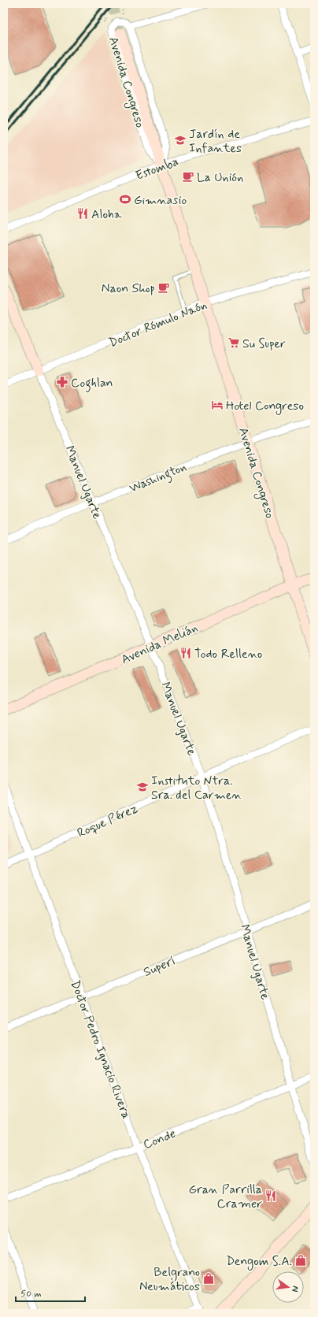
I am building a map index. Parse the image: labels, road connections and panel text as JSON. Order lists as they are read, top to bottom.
{
  "streets": {
    "main road": ["Avenida Congreso", "Manuel Ugarte", "Avenida Melián"],
    "street": [
      "Estomba",
      "Doctor Rómulo Naón",
      "Washington",
      "Roque Pérez",
      "Superí",
      "Doctor Pedro Ignacio Rivera",
      "Conde"
    ]
  },
  "crossings": [
    ["Avenida Congreso", "Estomba"],
    ["Avenida Congreso", "Doctor Rómulo Naón"],
    ["Avenida Congreso", "Washington"],
    ["Avenida Congreso", "Avenida Melián"],
    ["Doctor Rómulo Naón", "Manuel Ugarte"],
    ["Washington", "Manuel Ugarte"],
    ["Manuel Ugarte", "Avenida Melián"],
    ["Manuel Ugarte", "Roque Pérez"],
    ["Manuel Ugarte", "Superí"],
    ["Manuel Ugarte", "Conde"],
    ["Roque Pérez", "Doctor Pedro Ignacio Rivera"],
    ["Superí", "Doctor Pedro Ignacio Rivera"],
    ["Doctor Pedro Ignacio Rivera", "Conde"]
  ],
  "places": {
    "school or university": ["Jardín de Infantes", "Instituto Ntra. Sra. del Carmen"],
    "cafe": ["La Unión", "Naon Shop"],
    "sports": ["Gimnasio"],
    "restaurant": ["Aloha", "Todo Relleno", "Gran Parrilla Cramer"],
    "supermarket": ["Su Super"],
    "pharmacy": ["Coghlan"],
    "hotel": ["Hotel Congreso"],
    "shop": ["Dengom S.A.", "Belgrano Neumáticos"]
  },
  "scale_bar": "50 m",
  "north": "right"
}
